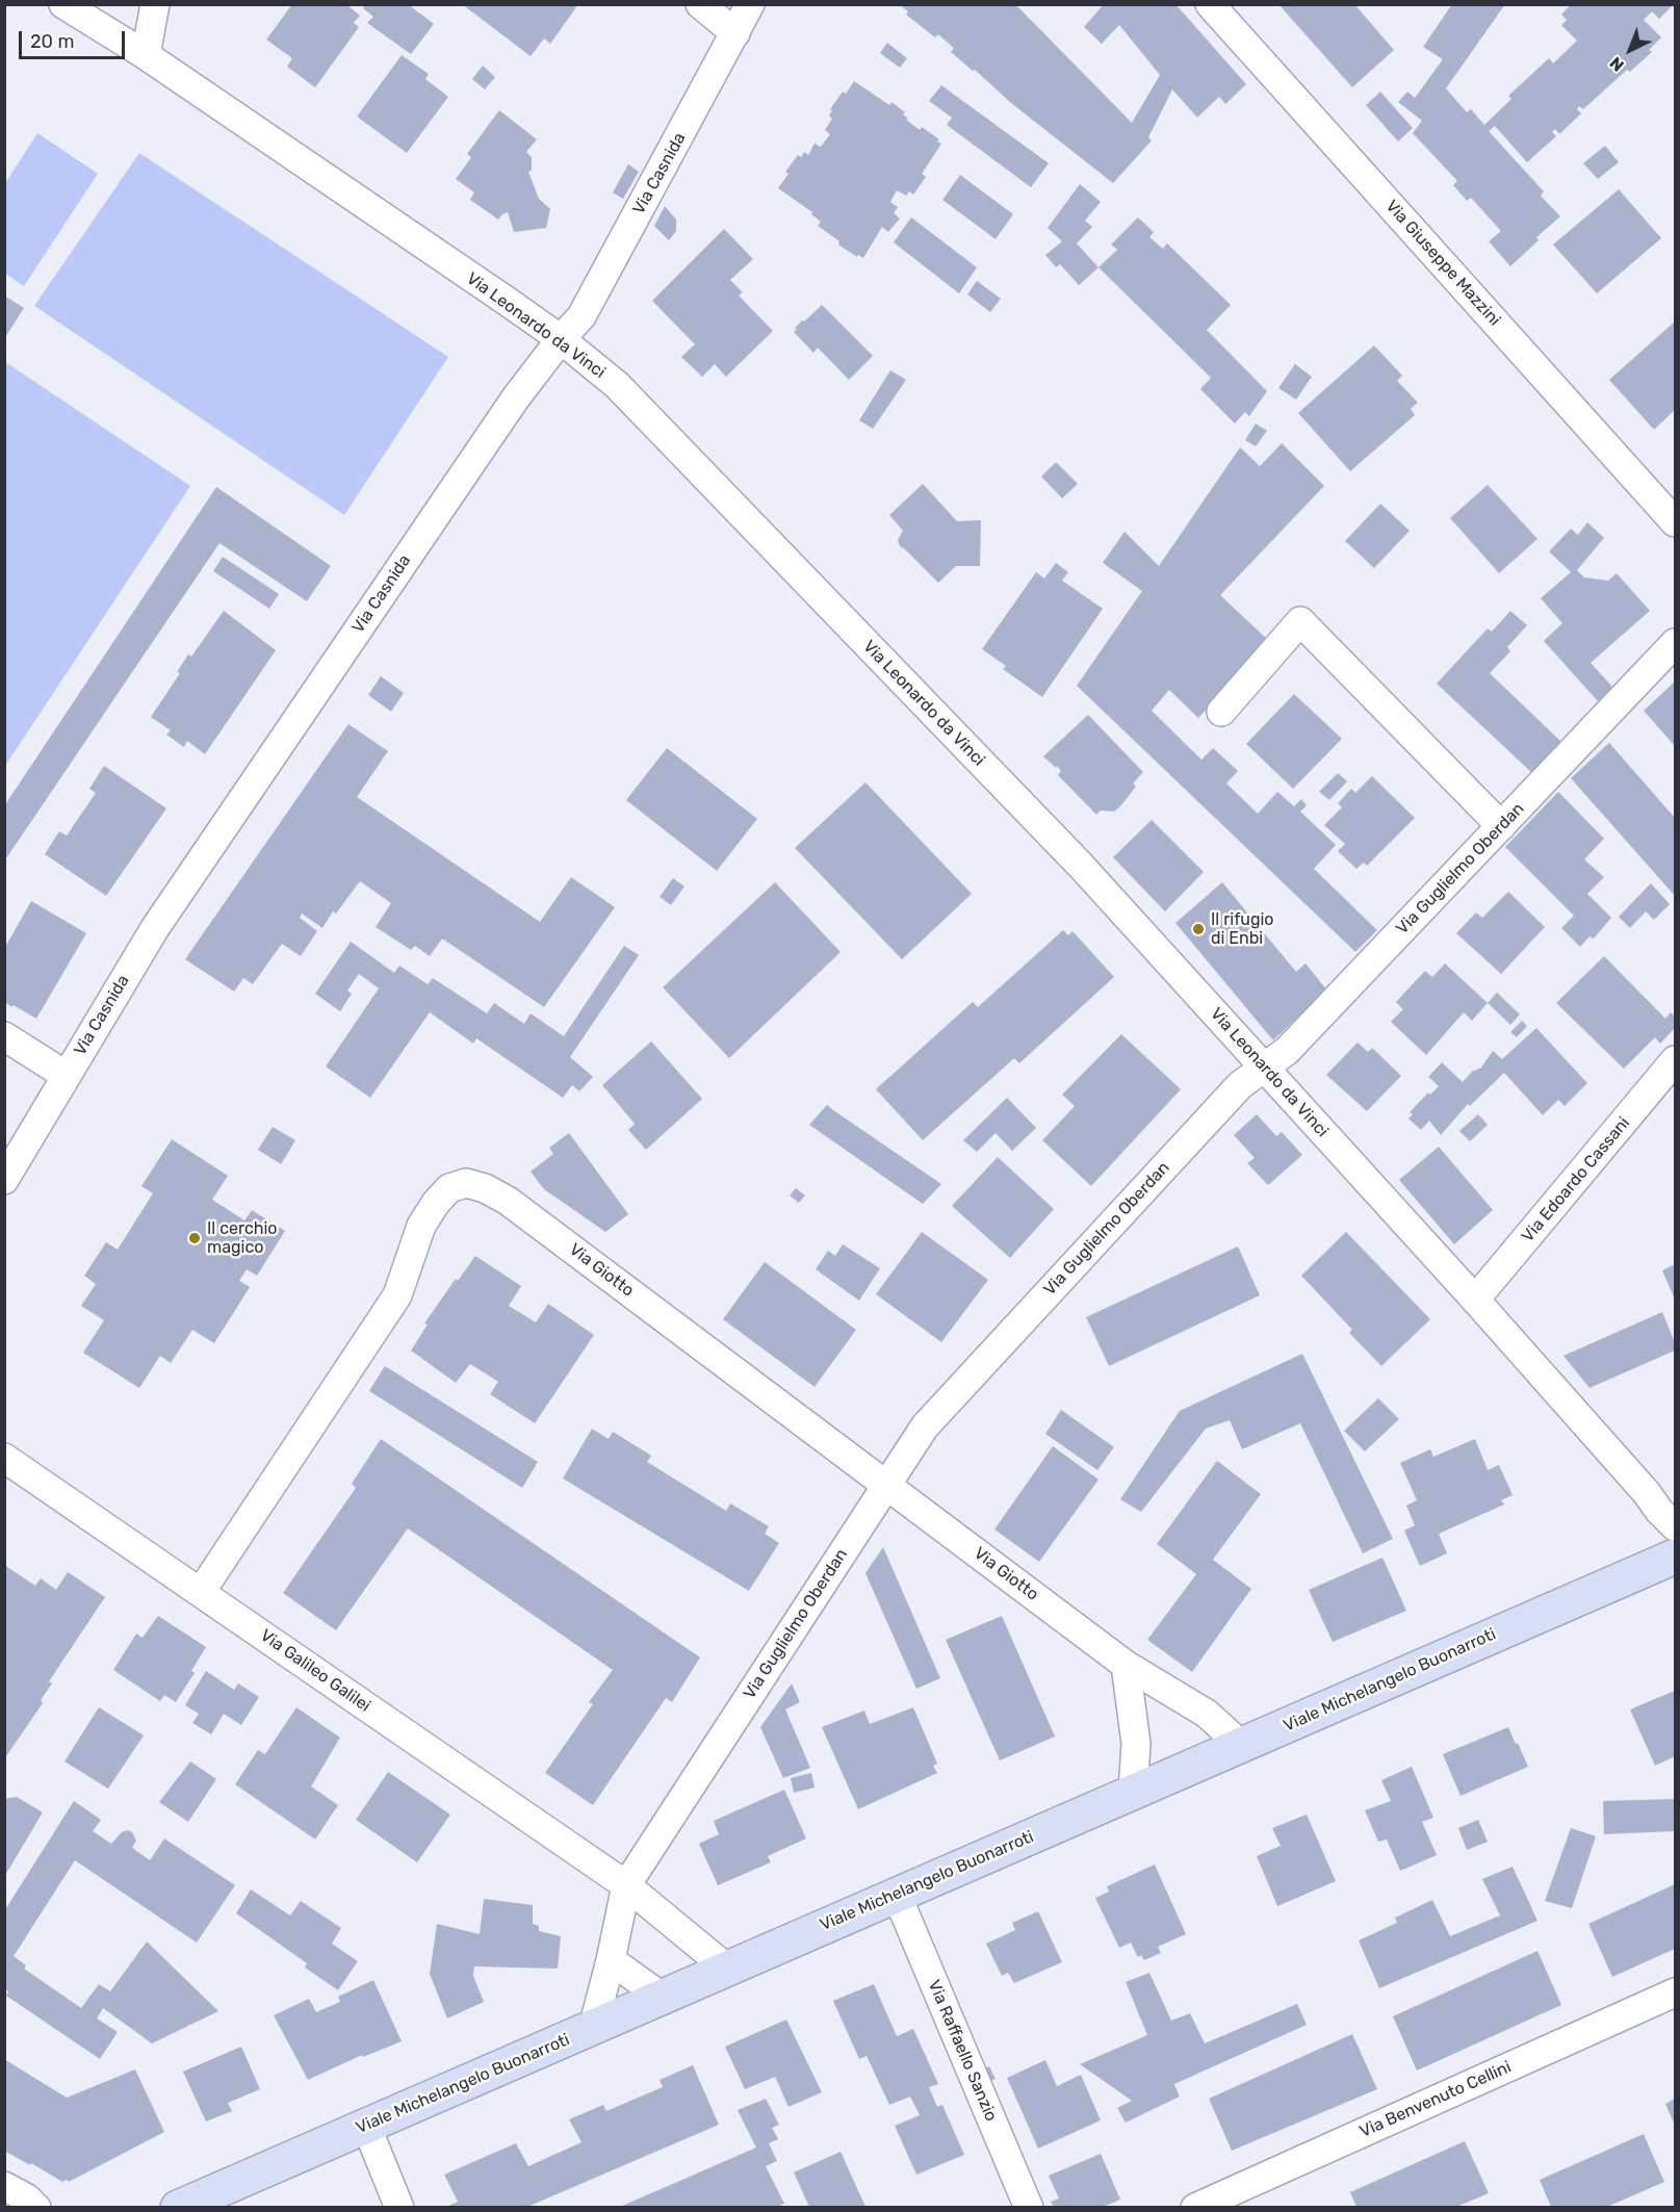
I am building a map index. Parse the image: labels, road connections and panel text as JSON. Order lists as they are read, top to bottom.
{
  "streets": {
    "main road": ["Viale Michelangelo Buonarroti"],
    "street": [
      "Via Casnida",
      "Via Giuseppe Mazzini",
      "Via Leonardo da Vinci",
      "Via Guglielmo Oberdan",
      "Via Edoardo Cassani",
      "Via Giotto",
      "Via Galileo Galilei",
      "Via Raffaello Sanzio",
      "Via Benvenuto Cellini"
    ]
  },
  "crossings": [
    ["Via Casnida", "Via Leonardo da Vinci"],
    ["Via Leonardo da Vinci", "Via Guglielmo Oberdan"],
    ["Via Leonardo da Vinci", "Via Edoardo Cassani"],
    ["Via Guglielmo Oberdan", "Via Giotto"],
    ["Via Guglielmo Oberdan", "Via Galileo Galilei"],
    ["Via Giotto", "Via Galileo Galilei"],
    ["Via Giotto", "Viale Michelangelo Buonarroti"],
    ["Via Galileo Galilei", "Viale Michelangelo Buonarroti"],
    ["Viale Michelangelo Buonarroti", "Via Raffaello Sanzio"]
  ],
  "places": ["Il rifugio di Enbi", "Il cerchio magico"],
  "scale_bar": "20 m",
  "north": "bottom left"
}
